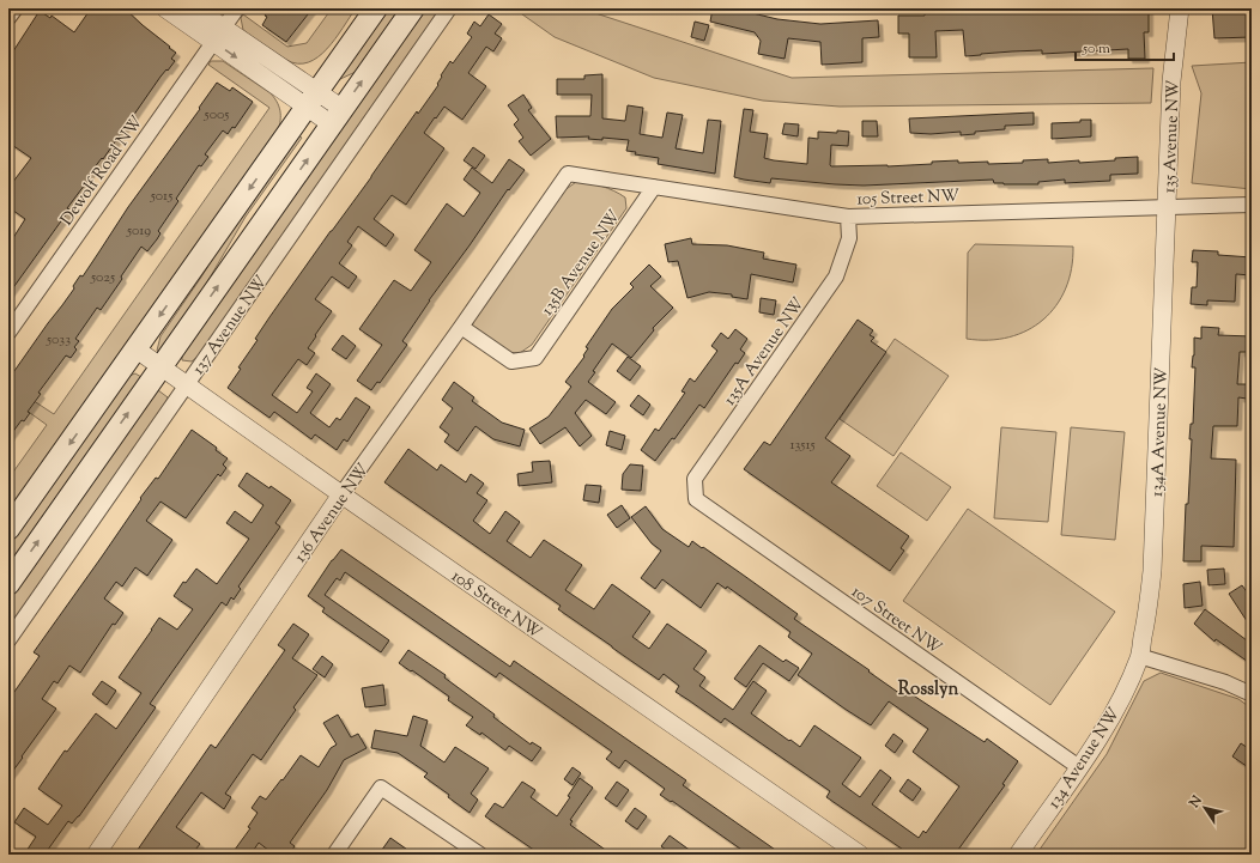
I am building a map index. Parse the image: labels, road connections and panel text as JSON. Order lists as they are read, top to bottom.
{
  "streets": {
    "main road": ["137 Avenue NW"],
    "street": [
      "135 Avenue NW",
      "Dewolf Road NW",
      "105 Street NW",
      "135B Avenue NW",
      "135A Avenue NW",
      "134A Avenue NW",
      "136 Avenue NW",
      "108 Street NW",
      "107 Street NW",
      "134 Avenue NW"
    ]
  },
  "crossings": [
    ["135 Avenue NW", "105 Street NW"],
    ["135 Avenue NW", "134A Avenue NW"],
    ["105 Street NW", "135B Avenue NW"],
    ["105 Street NW", "135A Avenue NW"],
    ["105 Street NW", "134A Avenue NW"],
    ["105 Street NW", "136 Avenue NW"],
    ["135B Avenue NW", "136 Avenue NW"],
    ["137 Avenue NW", "108 Street NW"],
    ["135A Avenue NW", "107 Street NW"],
    ["134A Avenue NW", "134 Avenue NW"],
    ["136 Avenue NW", "108 Street NW"],
    ["107 Street NW", "134 Avenue NW"]
  ],
  "districts": ["Rosslyn"],
  "house_numbers": [
    "5005",
    "5015",
    "5019",
    "5025",
    "5033",
    "13515"
  ],
  "scale_bar": "50 m",
  "north": "top left"
}
